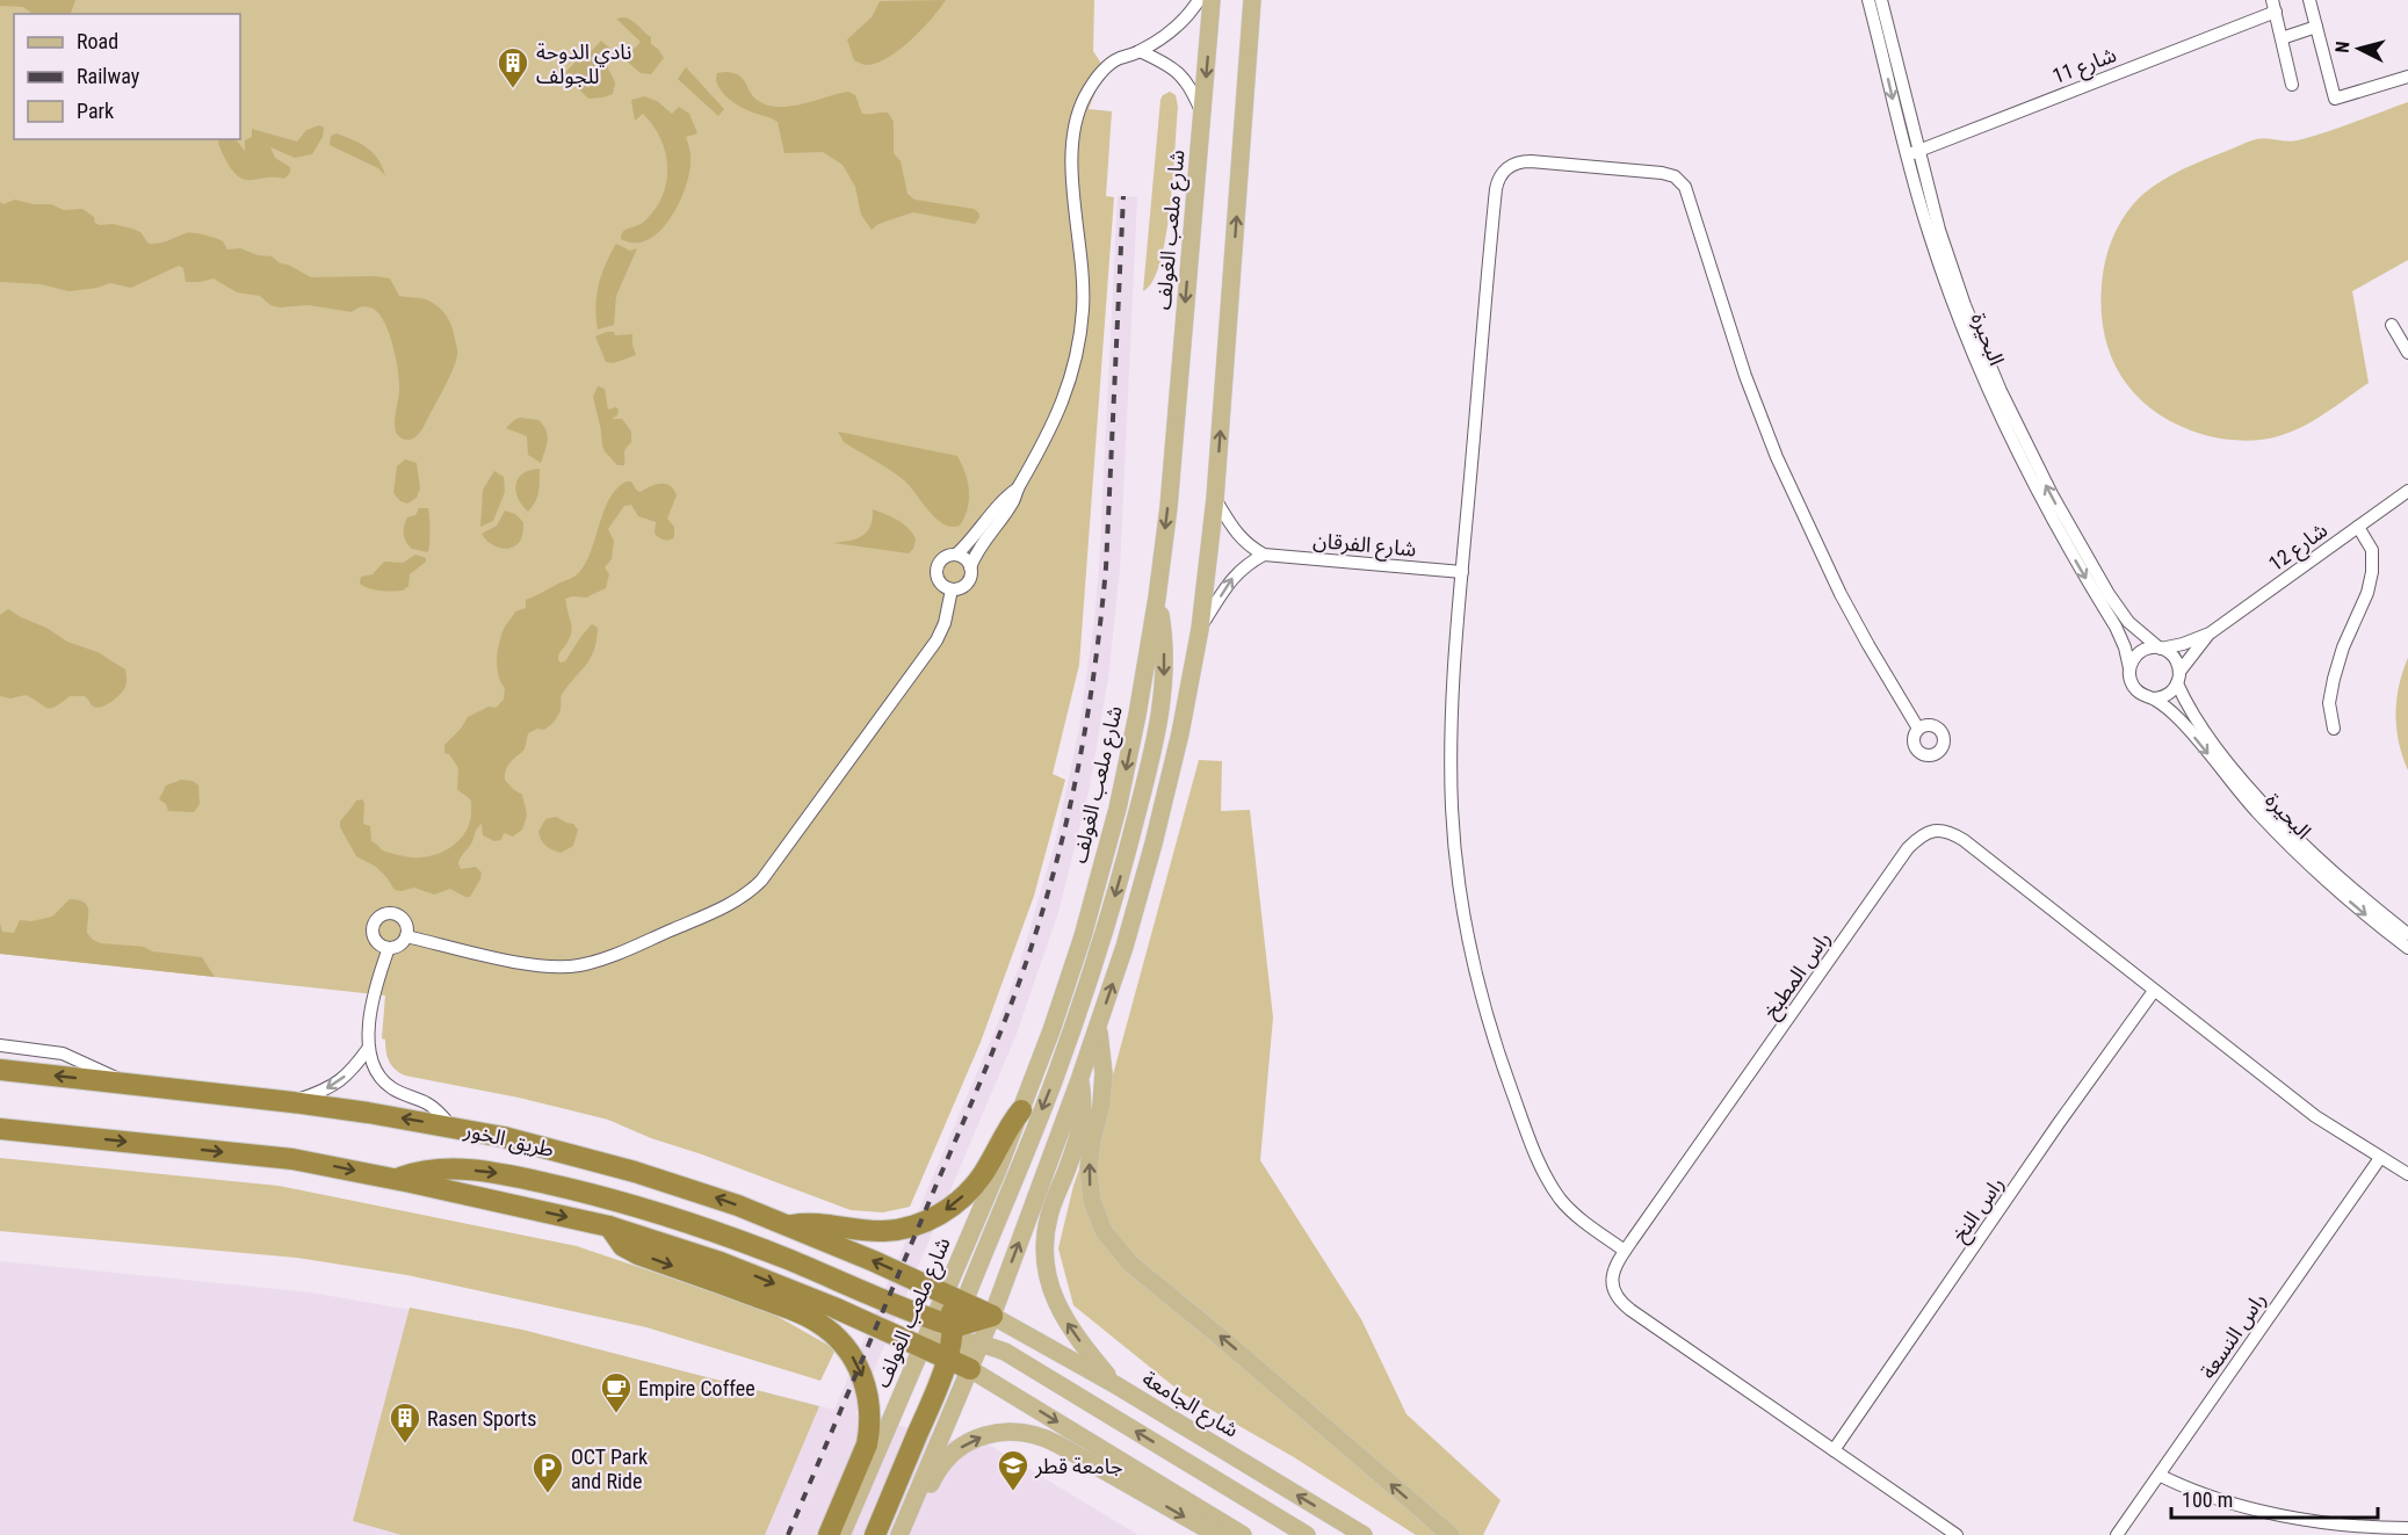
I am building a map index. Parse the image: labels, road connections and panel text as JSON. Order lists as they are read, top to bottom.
{
  "streets": {
    "highway": ["طريق الخور"],
    "main road": ["شارع ملعب الغولف", "شارع الجامعة"],
    "street": [
      "شارع 11",
      "البحيرة",
      "شارع الفرقان",
      "شارع 12",
      "راس المطبخ",
      "راس النخ",
      "راس النسعة"
    ]
  },
  "crossings": [
    ["شارع 11", "البحيرة"],
    ["شارع ملعب الغولف", "طريق الخور"],
    ["البحيرة", "شارع 12"],
    ["راس المطبخ", "راس النخ"],
    ["راس المطبخ", "راس النسعة"],
    ["طريق الخور", "شارع الجامعة"]
  ],
  "places": {
    "building": ["نادي الدوحة للجولف", "Rasen Sports"],
    "cafe": ["Empire Coffee"],
    "school or university": ["جامعة قطر"],
    "parking": ["OCT Park and Ride"]
  },
  "legend": ["Road", "Railway", "Park"],
  "scale_bar": "100 m",
  "north": "left"
}
